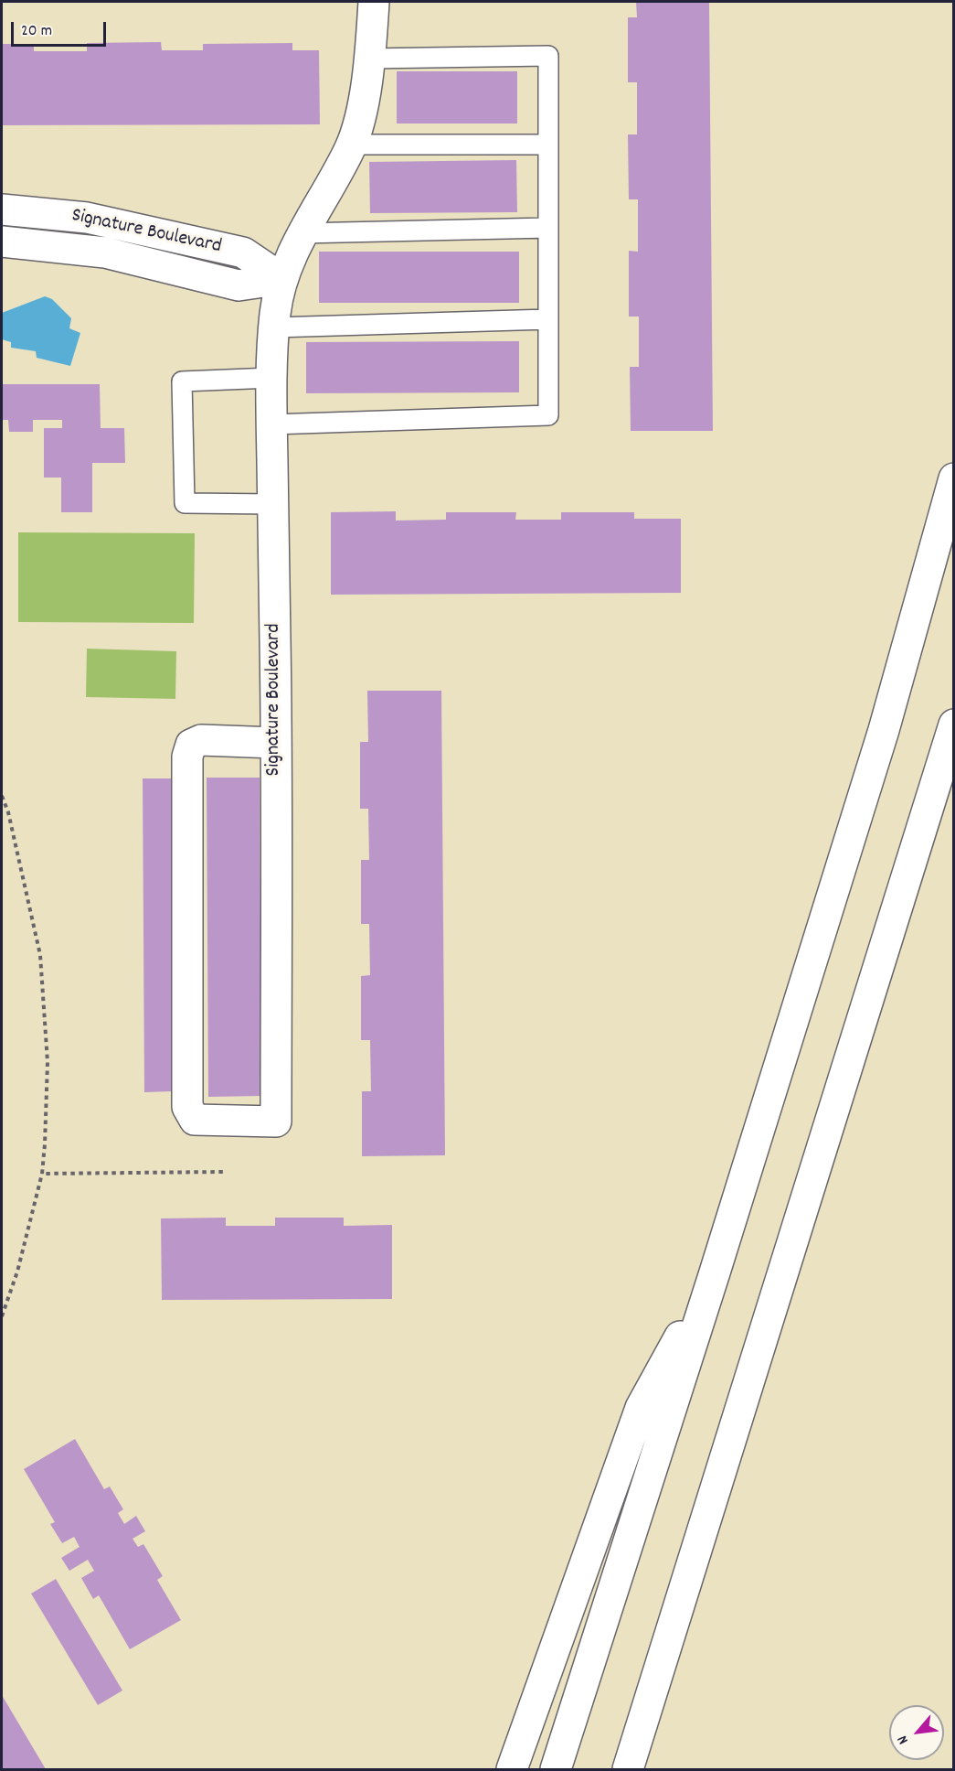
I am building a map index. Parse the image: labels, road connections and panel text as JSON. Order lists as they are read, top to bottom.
{
  "streets": {
    "main road": ["Signature Boulevard"]
  },
  "scale_bar": "20 m",
  "north": "bottom left"
}
